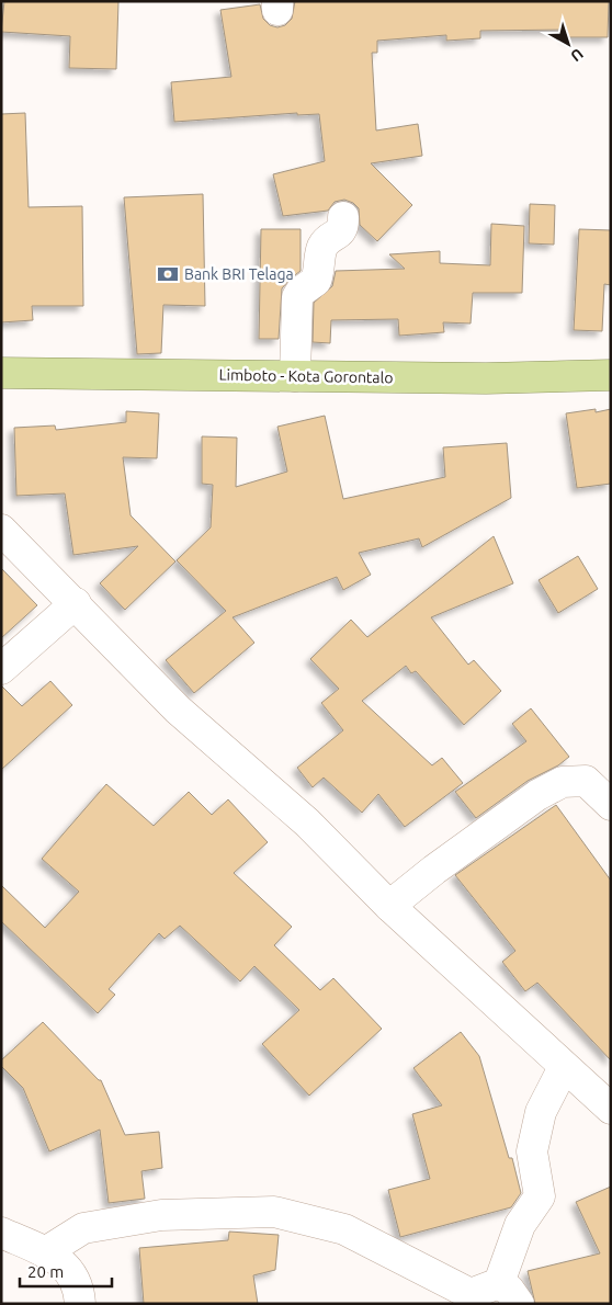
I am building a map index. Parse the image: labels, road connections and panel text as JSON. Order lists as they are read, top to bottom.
{
  "streets": {
    "highway": ["Limboto - Kota Gorontalo"]
  },
  "places": {
    "bank": ["Bank BRI Telaga"]
  },
  "scale_bar": "20 m",
  "north": "bottom right"
}
